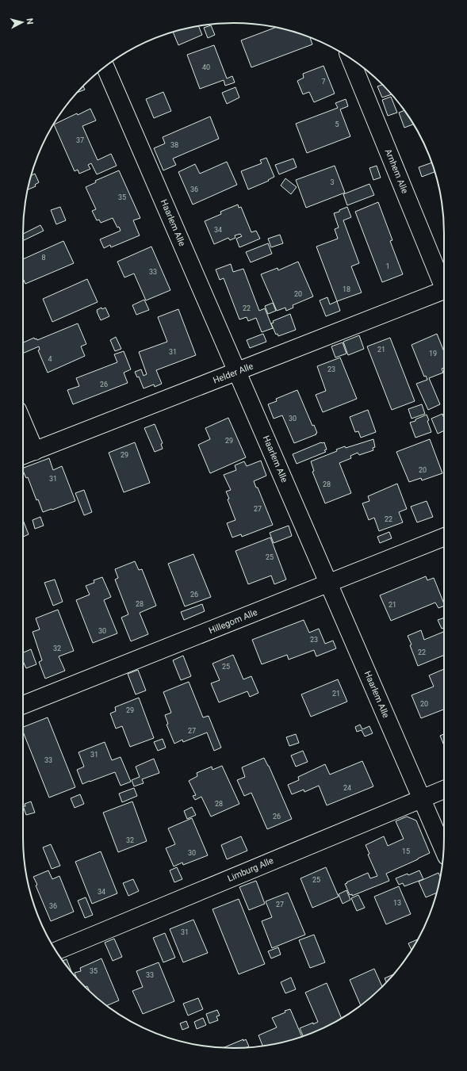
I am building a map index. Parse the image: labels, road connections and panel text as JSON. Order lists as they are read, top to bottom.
{
  "streets": {
    "street": [
      "Arnhem Alle",
      "Haarlem Alle",
      "Helder Alle",
      "Hillegom Alle",
      "Limburg Alle"
    ]
  },
  "crossings": [
    ["Haarlem Alle", "Helder Alle"],
    ["Haarlem Alle", "Hillegom Alle"],
    ["Haarlem Alle", "Limburg Alle"]
  ],
  "house_numbers": [
    "40",
    "7",
    "5",
    "37",
    "38",
    "3",
    "36",
    "35",
    "34",
    "8",
    "1",
    "33",
    "18",
    "20",
    "22",
    "21",
    "31",
    "19",
    "4",
    "23",
    "26",
    "30",
    "29",
    "29",
    "20",
    "31",
    "28",
    "27",
    "22",
    "25",
    "26",
    "28",
    "21",
    "30",
    "23",
    "32",
    "22",
    "25",
    "21",
    "20",
    "29",
    "27",
    "31",
    "33",
    "24",
    "28",
    "26",
    "32",
    "15",
    "30",
    "25",
    "34",
    "13",
    "27",
    "36",
    "31",
    "35",
    "33"
  ],
  "north": "right"
}
